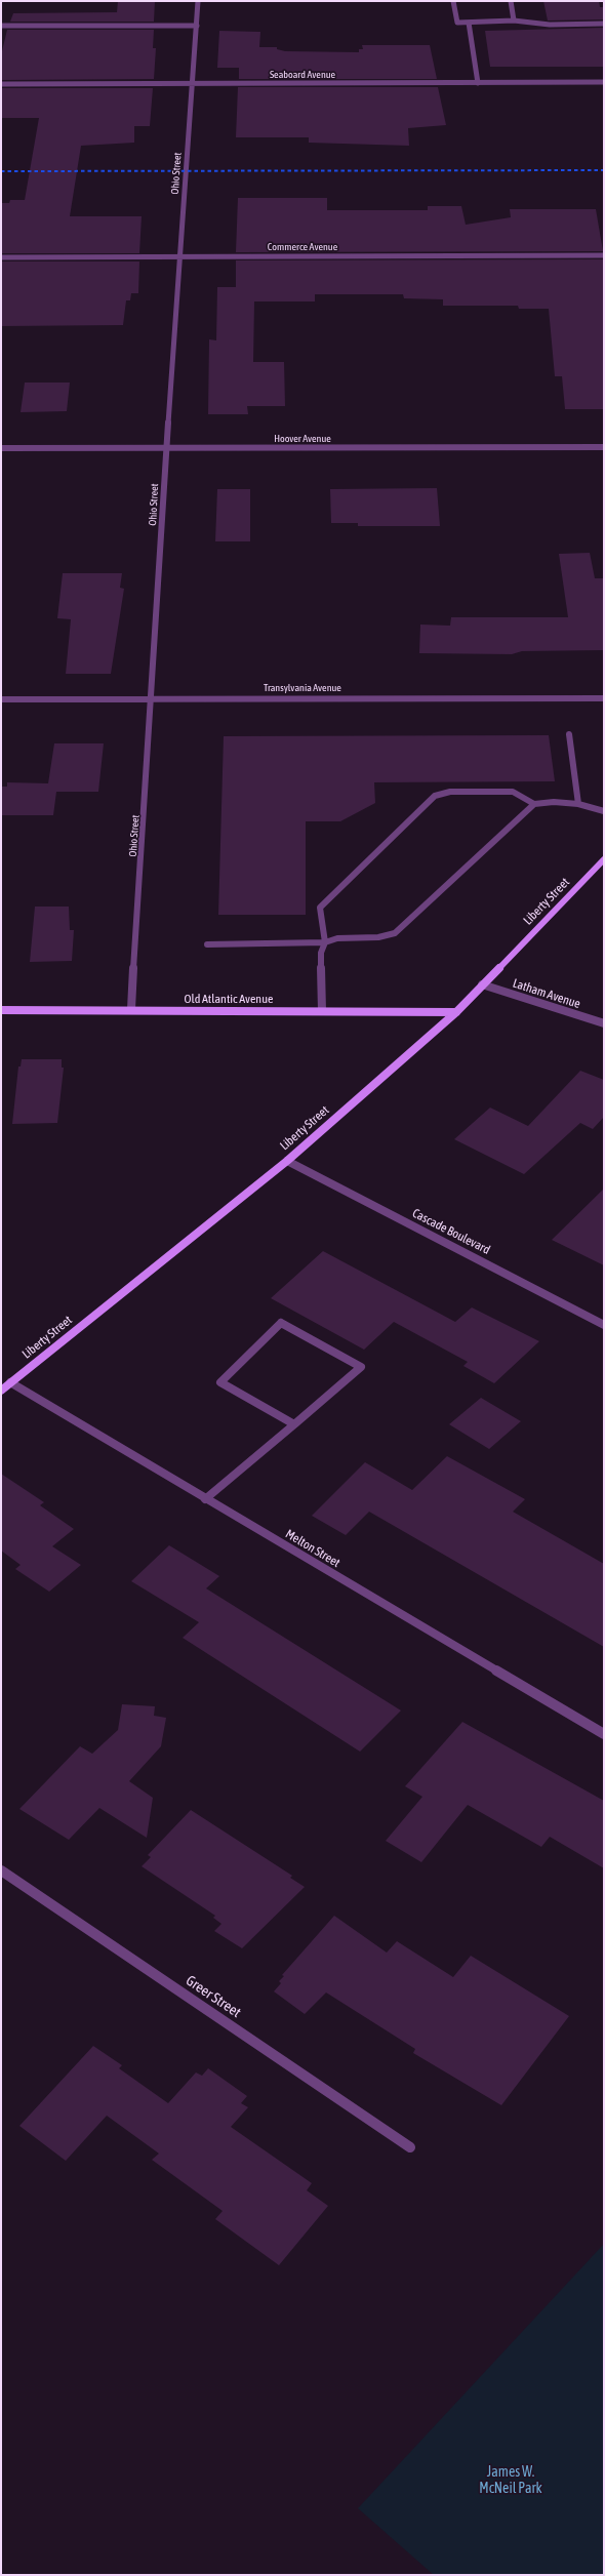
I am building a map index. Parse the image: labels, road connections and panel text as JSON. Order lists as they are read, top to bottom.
{
  "streets": {
    "main road": ["Liberty Street", "Old Atlantic Avenue"],
    "street": [
      "Seaboard Avenue",
      "Ohio Street",
      "Commerce Avenue",
      "Hoover Avenue",
      "Transylvania Avenue",
      "Latham Avenue",
      "Cascade Boulevard",
      "Melton Street",
      "Greer Street"
    ]
  },
  "crossings": [
    ["Seaboard Avenue", "Ohio Street"],
    ["Ohio Street", "Commerce Avenue"],
    ["Ohio Street", "Hoover Avenue"],
    ["Ohio Street", "Transylvania Avenue"],
    ["Ohio Street", "Old Atlantic Avenue"],
    ["Liberty Street", "Latham Avenue"],
    ["Liberty Street", "Old Atlantic Avenue"],
    ["Liberty Street", "Cascade Boulevard"],
    ["Liberty Street", "Melton Street"]
  ],
  "parks": ["James W. McNeil Park"]
}
